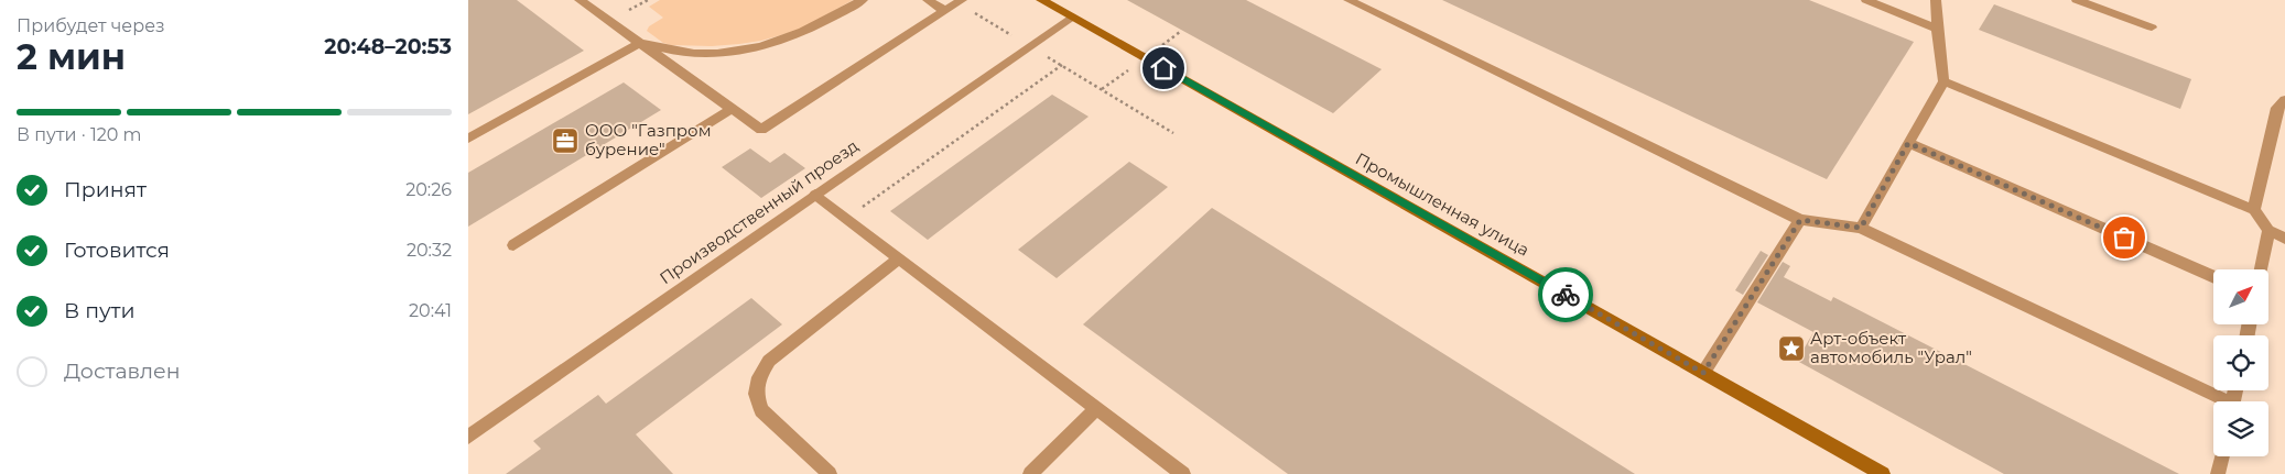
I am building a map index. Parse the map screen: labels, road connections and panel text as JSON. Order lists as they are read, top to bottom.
{
  "streets": {
    "main road": ["Промышленная улица"],
    "street": ["Производственный проезд"]
  },
  "crossings": [
    ["Промышленная улица", "Производственный проезд"]
  ],
  "places": {
    "office": ["ООО \"Газпром бурение\""],
    "place": ["Арт-объект автомобиль \"Урал\""]
  },
  "north": "top right",
  "page": {
    "heading": ["2 мин", "Прибудет через", "20:48–20:53"],
    "bar": "В пути · 120 m",
    "list": [
      ["Принят", "20:26"],
      ["Готовится", "20:32"],
      ["В пути", "20:41"],
      "Доставлен"
    ]
  }
}
